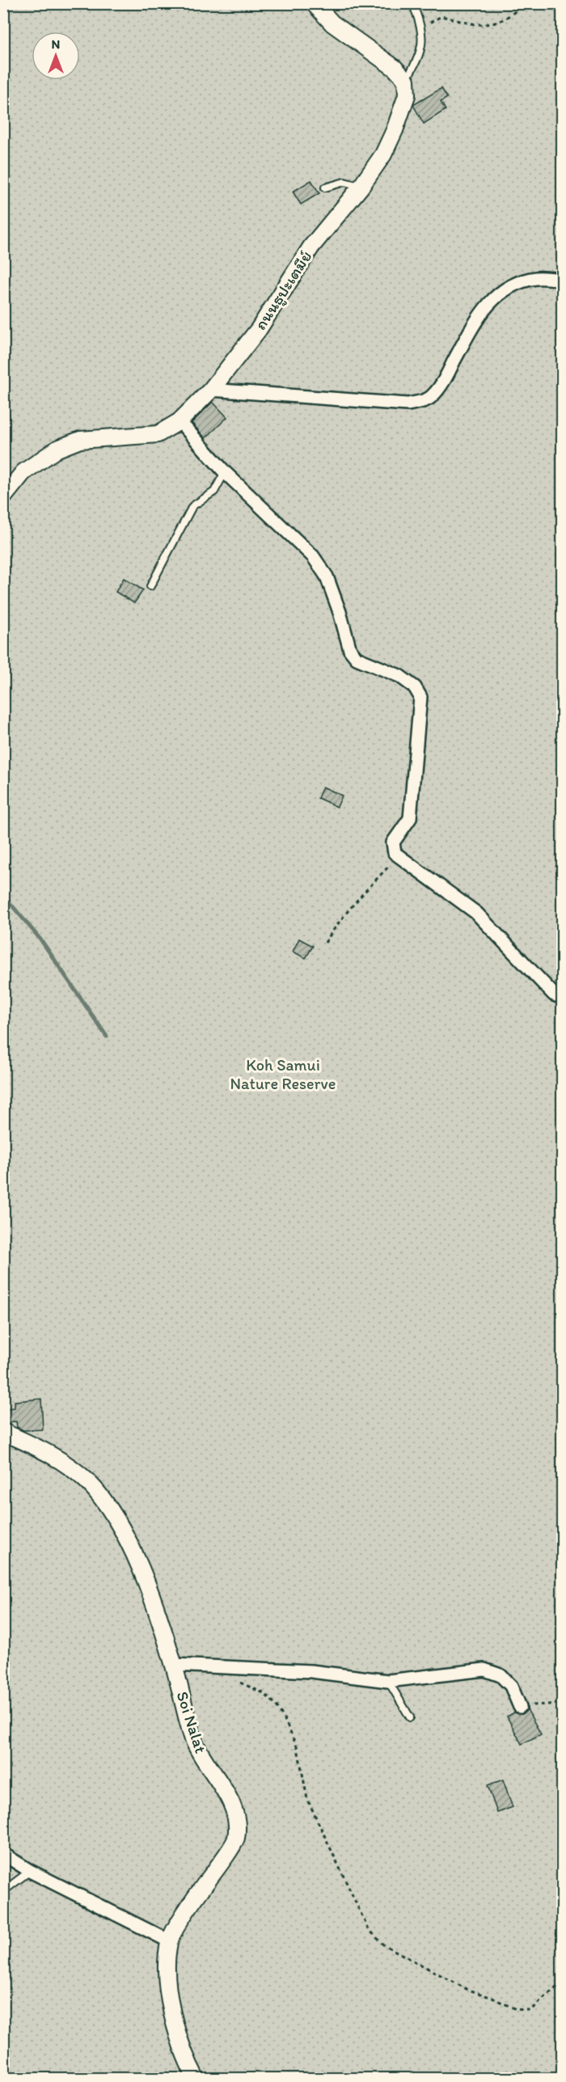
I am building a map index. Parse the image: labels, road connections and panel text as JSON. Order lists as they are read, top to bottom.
{
  "streets": {
    "street": ["ถนนธูปะเตมีย์", "Soi Nalat"]
  },
  "parks": ["Koh Samui Nature Reserve"],
  "north": "top"
}
